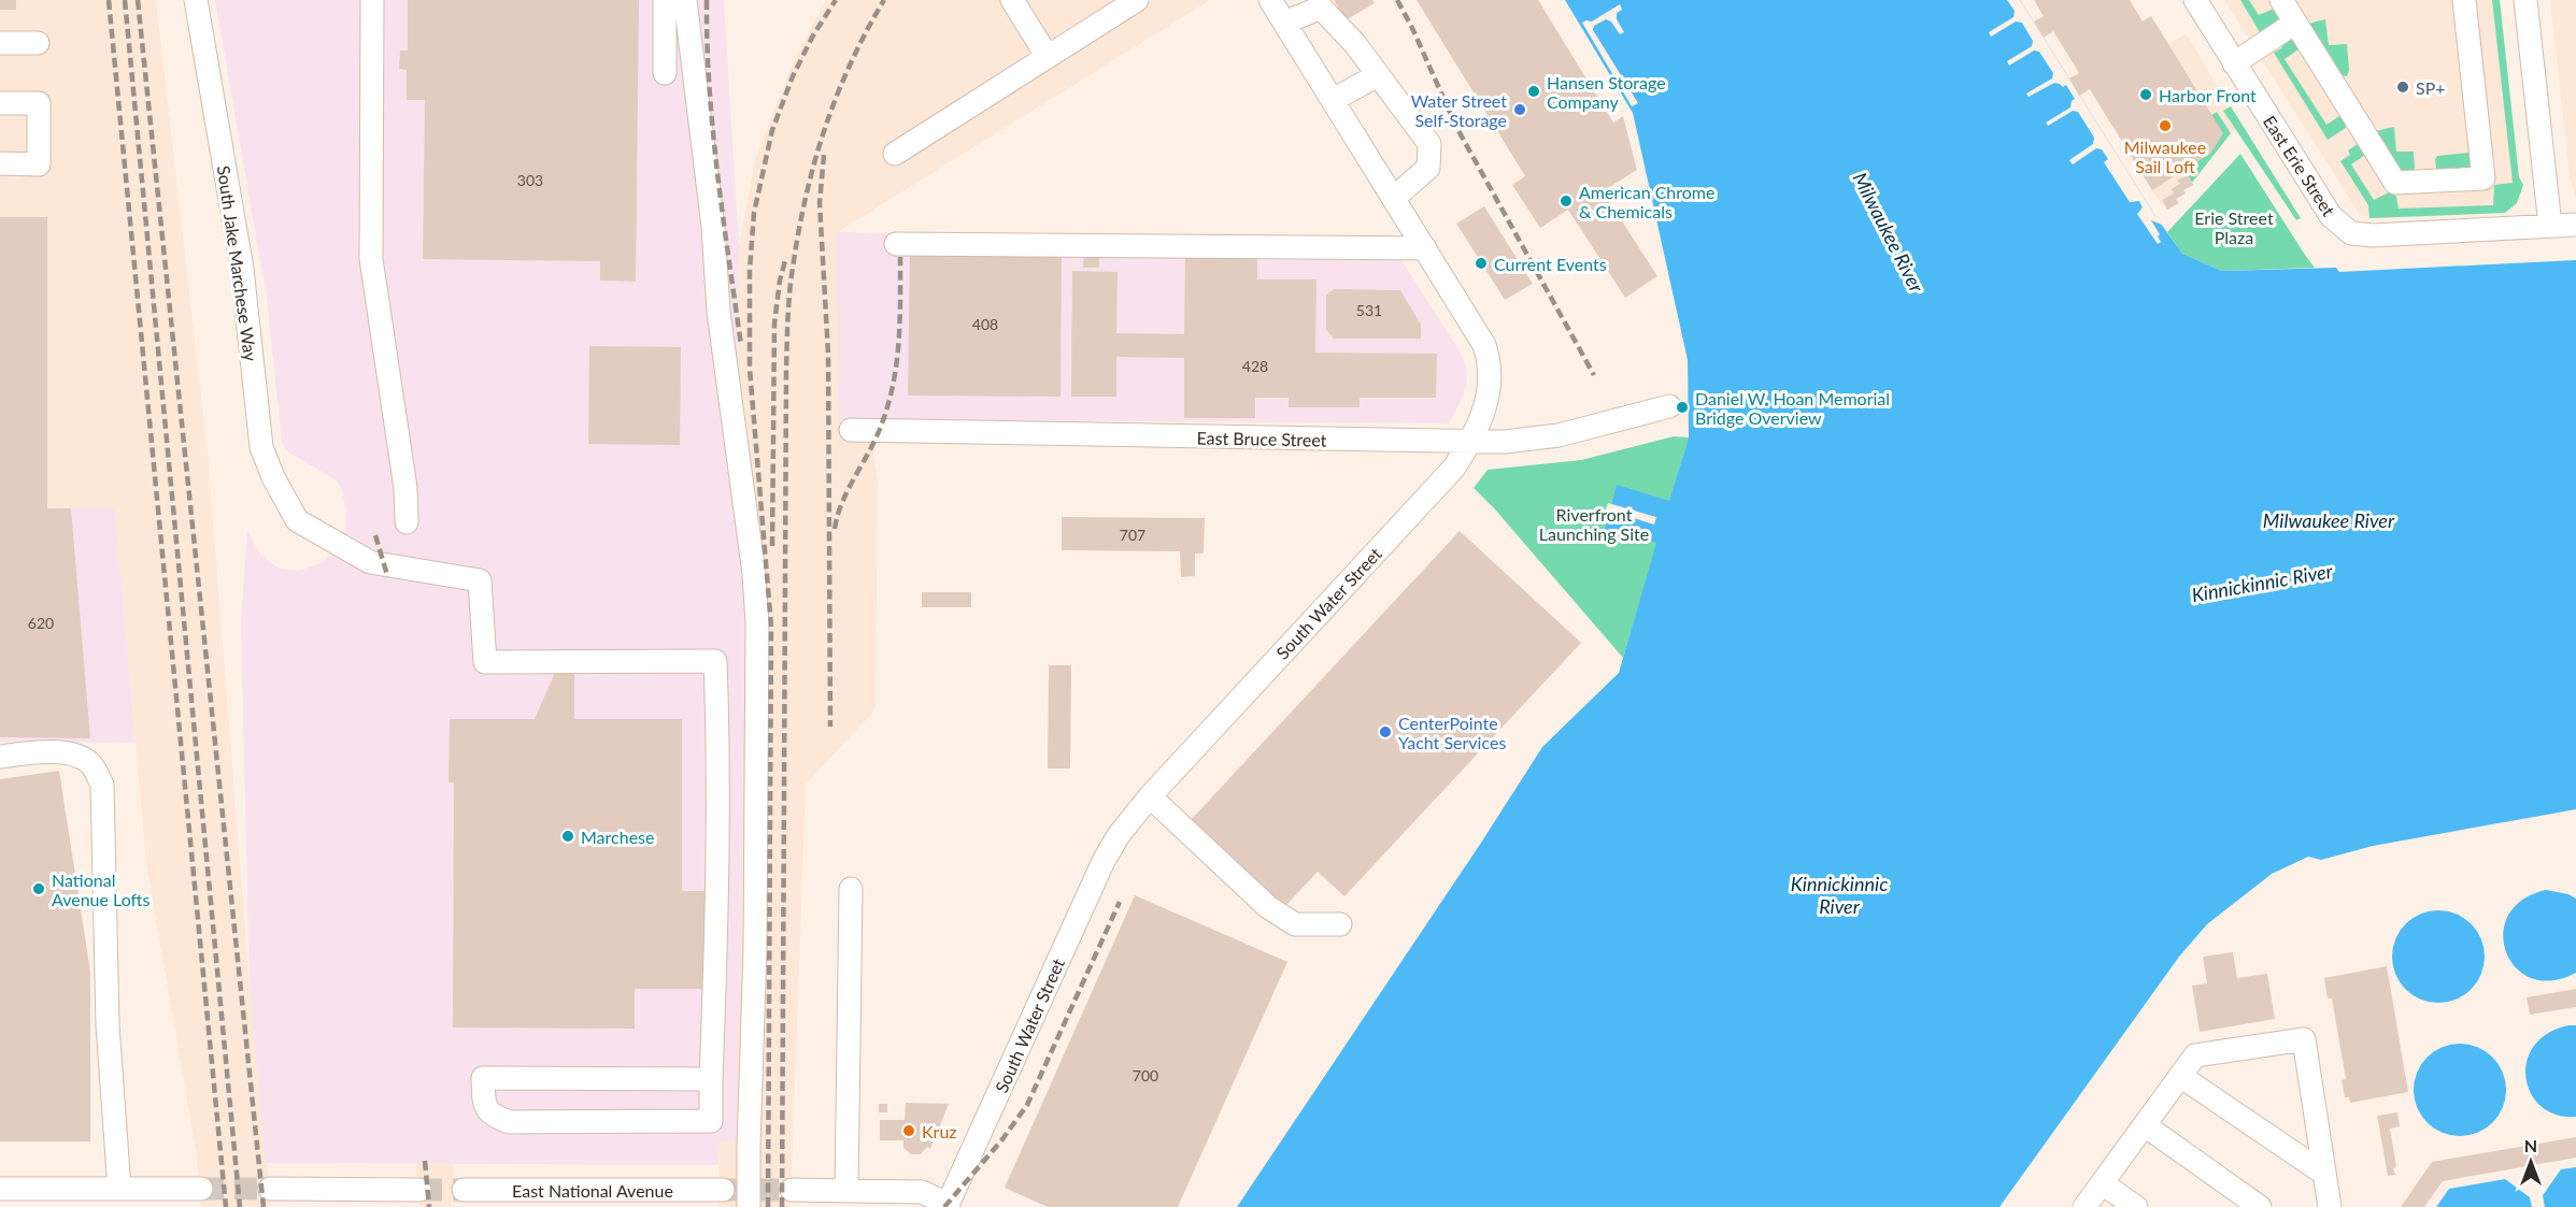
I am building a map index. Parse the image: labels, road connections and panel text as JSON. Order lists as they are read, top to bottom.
{
  "streets": {
    "street": [
      "East Erie Street",
      "South Jake Marchese Way",
      "East Bruce Street",
      "South Water Street",
      "East National Avenue"
    ]
  },
  "crossings": [
    ["East Bruce Street", "South Water Street"]
  ],
  "water": ["Milwaukee River", "Kinnickinnic River"],
  "parks": ["Erie Street Plaza", "Riverfront Launching Site"],
  "places": [
    "SP+",
    "Hansen Storage Company",
    "Harbor Front",
    "Water Street Self-Storage",
    "Milwaukee Sail Loft",
    "American Chrome & Chemicals",
    "Current Events",
    "Daniel W. Hoan Memorial Bridge Overview",
    "CenterPointe Yacht Services",
    "Marchese",
    "National Avenue Lofts",
    "Kruz"
  ],
  "house_numbers": [
    "303",
    "531",
    "408",
    "428",
    "707",
    "620",
    "700"
  ],
  "north": "top"
}
